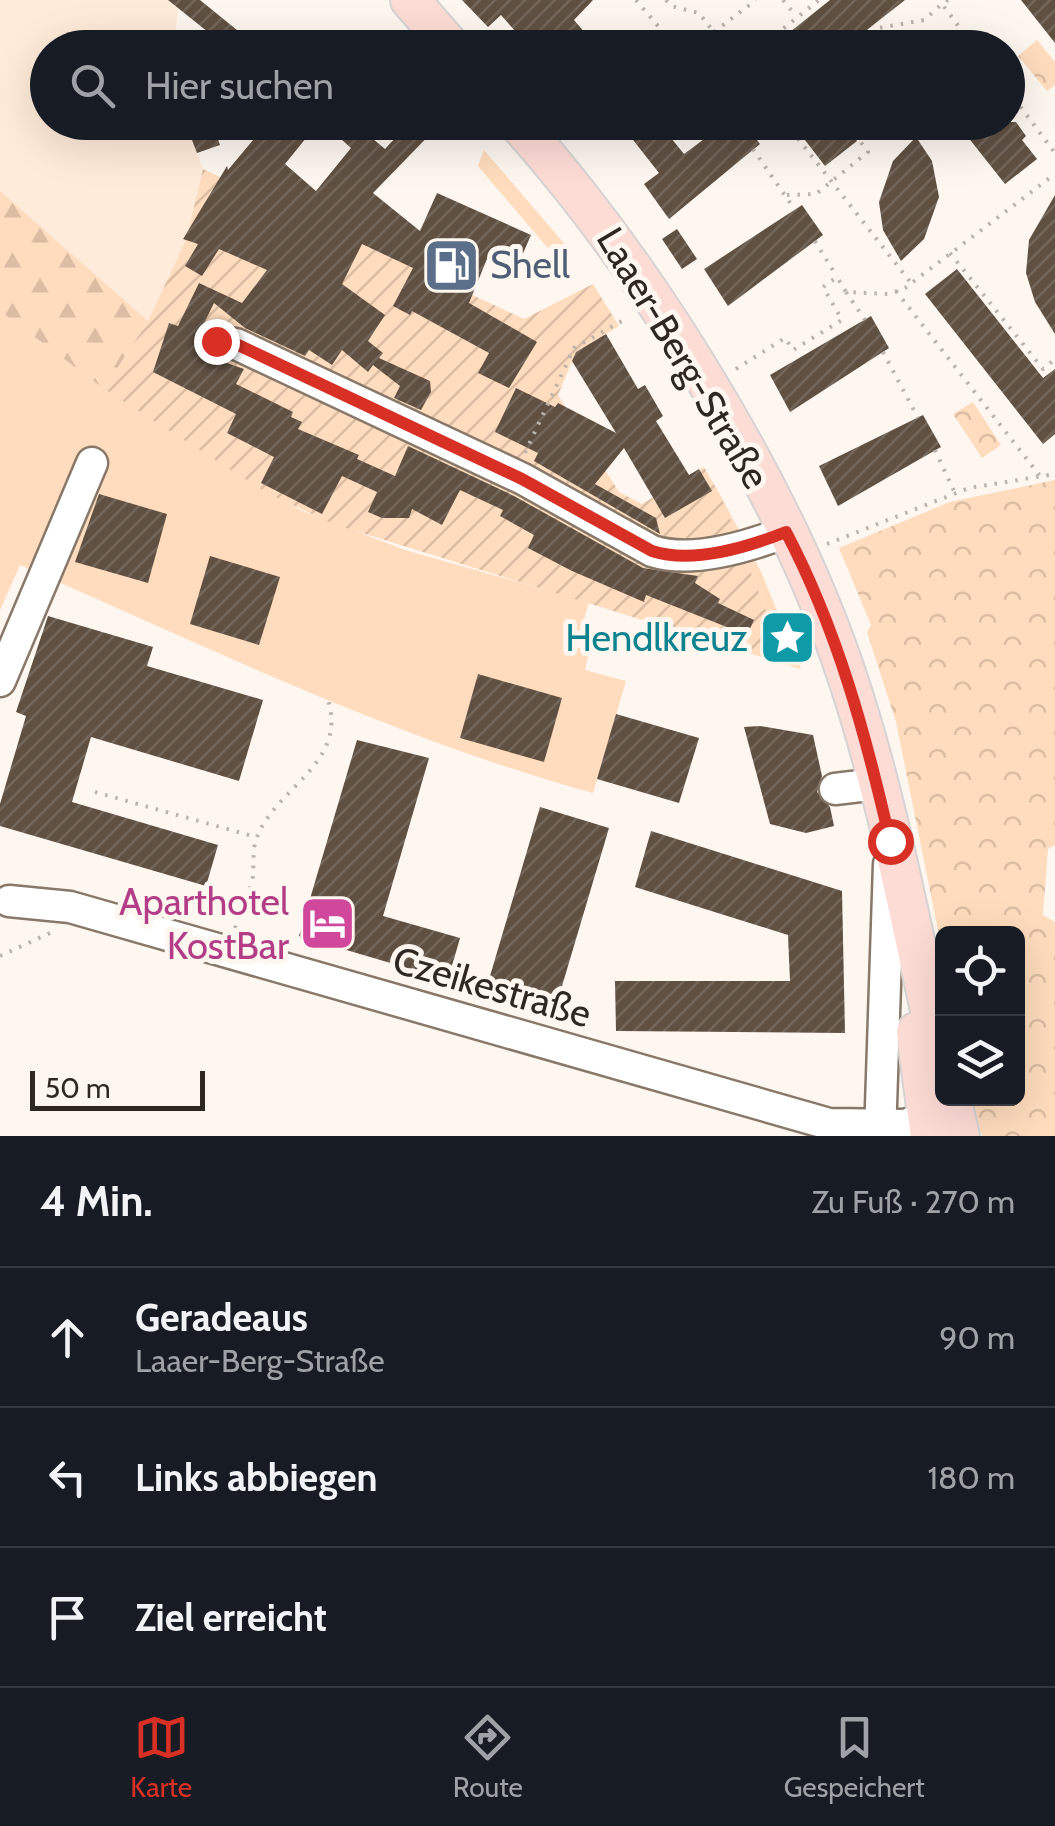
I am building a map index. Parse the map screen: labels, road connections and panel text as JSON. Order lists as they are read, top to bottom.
{
  "streets": {
    "main road": ["Laaer-Berg-Straße"],
    "street": ["Czeikestraße"]
  },
  "crossings": [
    ["Laaer-Berg-Straße", "Czeikestraße"]
  ],
  "places": {
    "fuel station": ["Shell"],
    "place": ["Hendlkreuz"],
    "hotel": ["Aparthotel KostBar"]
  },
  "scale_bar": "50 m",
  "page": {
    "search": "Hier suchen",
    "scale": "50 m",
    "heading": ["4 Min.", "Zu Fuß · 270 m"],
    "list": [
      ["Geradeaus", "Laaer-Berg-Straße", "90 m"],
      ["Links abbiegen", "180 m"],
      "Ziel erreicht"
    ],
    "nav": ["Karte", "Route", "Gespeichert"]
  }
}
